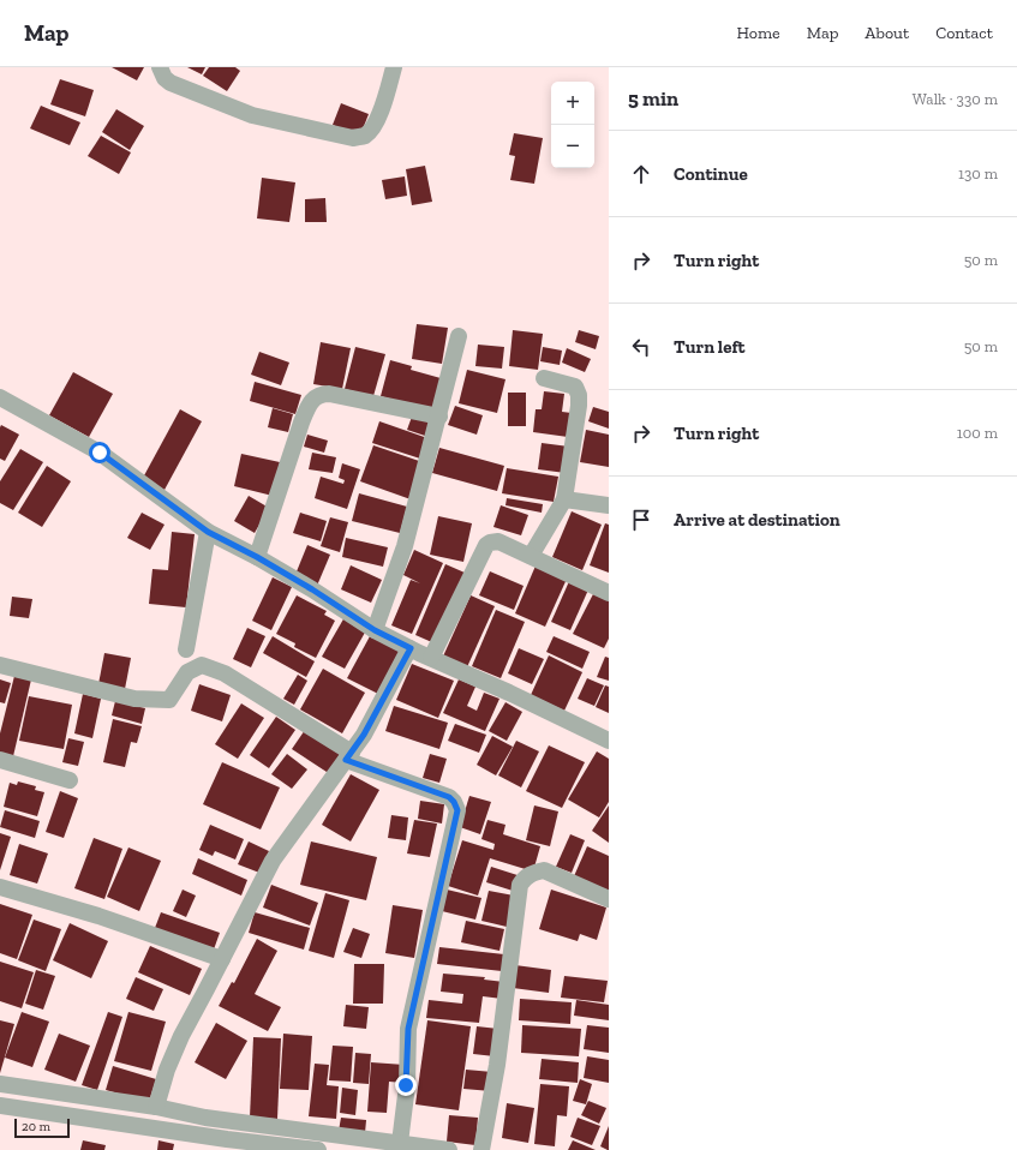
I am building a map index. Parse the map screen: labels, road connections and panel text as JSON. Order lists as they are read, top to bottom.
{
  "scale_bar": "20 m",
  "page": {
    "header": "Map",
    "nav": [
      "Home",
      "Map",
      "About",
      "Contact"
    ],
    "heading": ["5 min", "Walk · 330 m"],
    "map_buttons": ["+", "−"],
    "list": [
      ["Continue", "130 m"],
      ["Turn right", "50 m"],
      ["Turn left", "50 m"],
      ["Turn right", "100 m"],
      "Arrive at destination"
    ],
    "scale": "20 m"
  }
}
